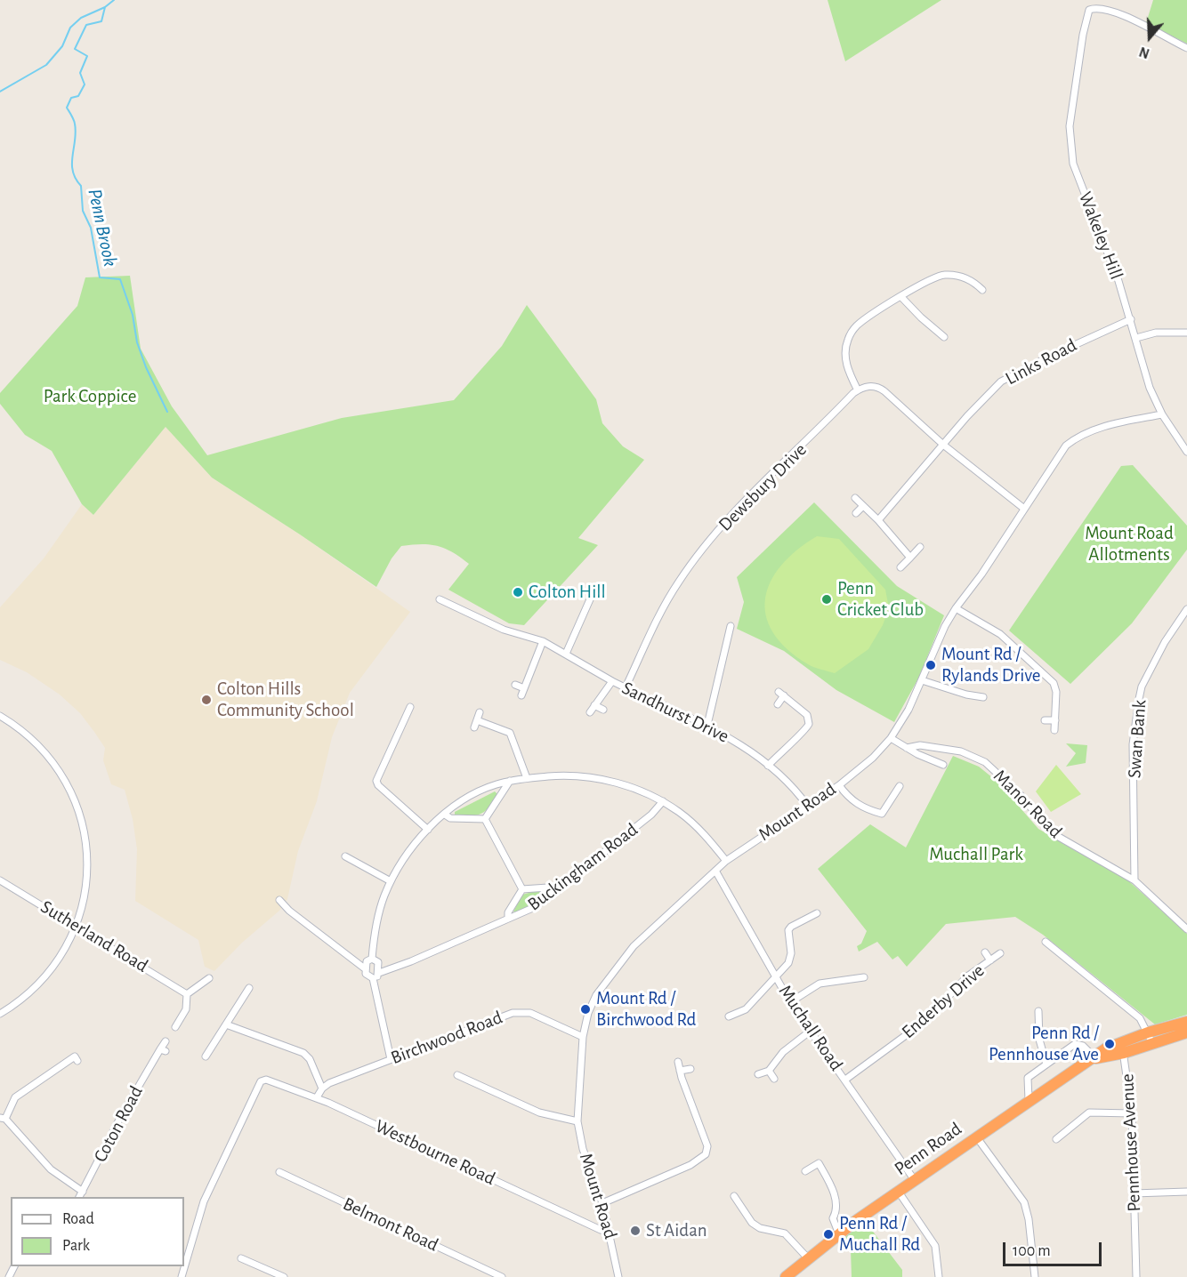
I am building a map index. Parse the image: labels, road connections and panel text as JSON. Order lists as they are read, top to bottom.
{
  "streets": {
    "highway": ["Penn Road"],
    "street": [
      "Wakeley Hill",
      "Links Road",
      "Dewsbury Drive",
      "Sandhurst Drive",
      "Swan Bank",
      "Manor Road",
      "Mount Road",
      "Buckingham Road",
      "Sutherland Road",
      "Enderby Drive",
      "Muchall Road",
      "Birchwood Road",
      "Coton Road",
      "Pennhouse Avenue",
      "Westbourne Road",
      "Belmont Road"
    ]
  },
  "crossings": [
    ["Wakeley Hill", "Links Road"],
    ["Wakeley Hill", "Mount Road"],
    ["Dewsbury Drive", "Sandhurst Drive"],
    ["Sandhurst Drive", "Mount Road"],
    ["Swan Bank", "Manor Road"],
    ["Mount Road", "Muchall Road"],
    ["Mount Road", "Birchwood Road"],
    ["Mount Road", "Westbourne Road"],
    ["Enderby Drive", "Muchall Road"],
    ["Muchall Road", "Penn Road"],
    ["Pennhouse Avenue", "Penn Road"]
  ],
  "water": ["Penn Brook"],
  "parks": ["Park Coppice", "Mount Road Allotments", "Muchall Park"],
  "places": [
    "Colton Hill",
    "Penn Cricket Club",
    "Mount Rd / Rylands Drive",
    "Colton Hills Community School",
    "Mount Rd / Birchwood Rd",
    "Penn Rd / Pennhouse Ave",
    "St Aidan",
    "Penn Rd / Muchall Rd"
  ],
  "legend": ["Road", "Park"],
  "scale_bar": "100 m",
  "north": "bottom"
}
